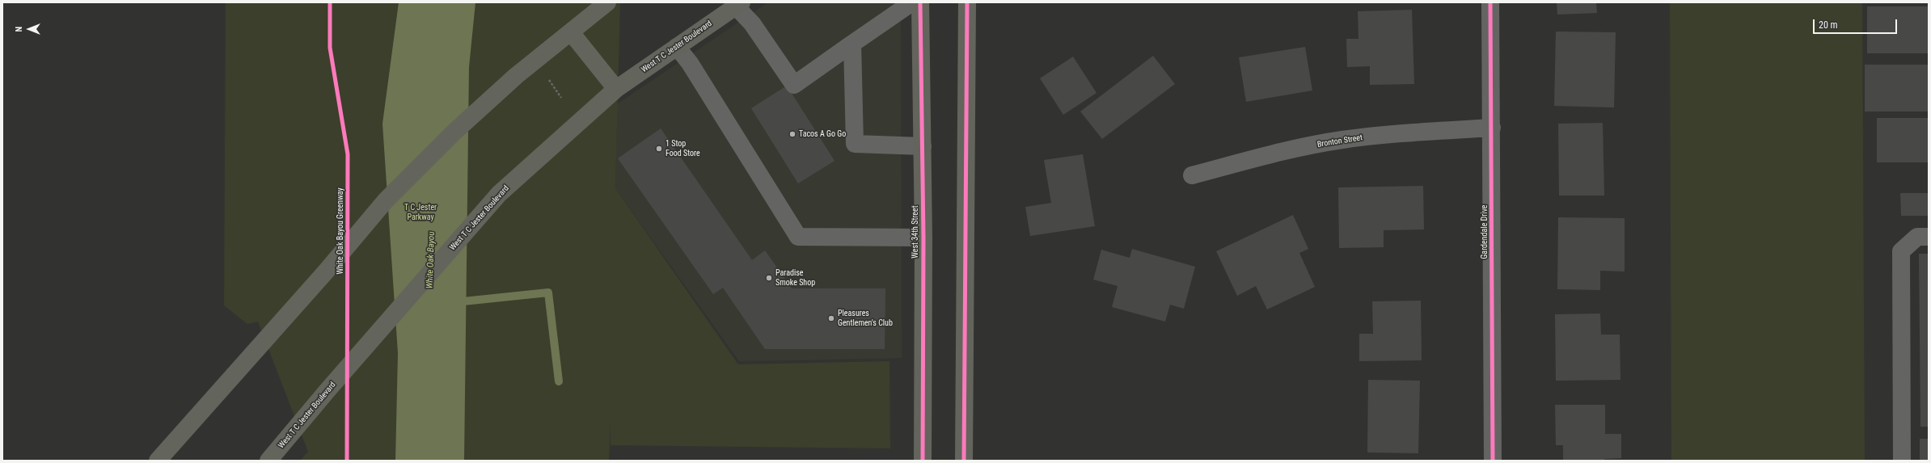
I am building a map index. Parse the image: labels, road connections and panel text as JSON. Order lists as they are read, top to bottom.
{
  "streets": {
    "main road": ["West T C Jester Boulevard", "West 34th Street"],
    "street": ["Bronton Street", "Gardendale Drive"],
    "cycle path": ["White Oak Bayou Greenway"]
  },
  "crossings": [
    ["Bronton Street", "Gardendale Drive"]
  ],
  "water": ["White Oak Bayou"],
  "parks": ["T C Jester Parkway"],
  "places": [
    "Tacos A Go Go",
    "1 Stop Food Store",
    "Paradise Smoke Shop",
    "Pleasures Gentlemen's Club"
  ],
  "scale_bar": "20 m",
  "north": "left"
}
